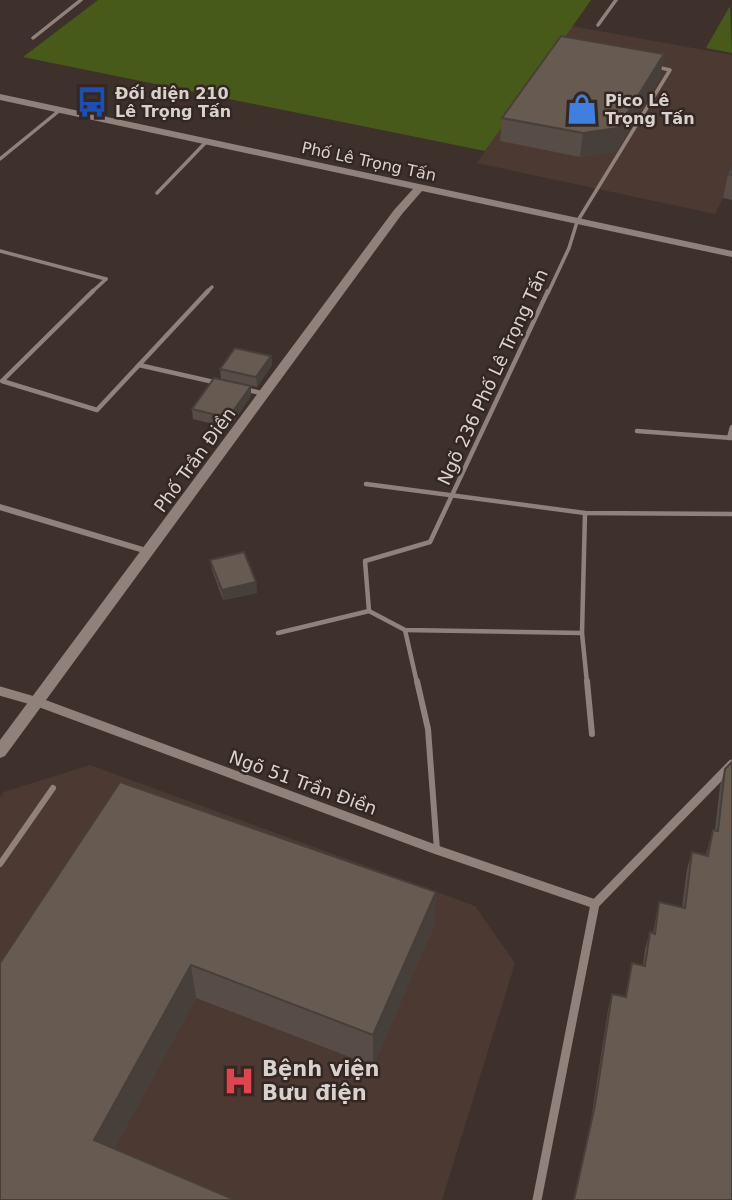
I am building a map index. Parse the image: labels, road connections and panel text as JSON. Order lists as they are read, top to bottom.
{
  "streets": {
    "main road": ["Phố Lê Trọng Tấn", "Phố Trần Điền"],
    "street": ["Ngõ 51 Trần Điền"],
    "lane": ["Ngõ 236 Phố Lê Trọng Tấn"]
  },
  "crossings": [
    ["Phố Lê Trọng Tấn", "Ngõ 236 Phố Lê Trọng Tấn"],
    ["Phố Lê Trọng Tấn", "Phố Trần Điền"],
    ["Phố Trần Điền", "Ngõ 51 Trần Điền"]
  ],
  "places": {
    "bus stop": ["Đối diện 210 Lê Trọng Tấn"],
    "shop": ["Pico Lê Trọng Tấn"],
    "hospital": ["Bệnh viện Bưu điện"]
  }
}
